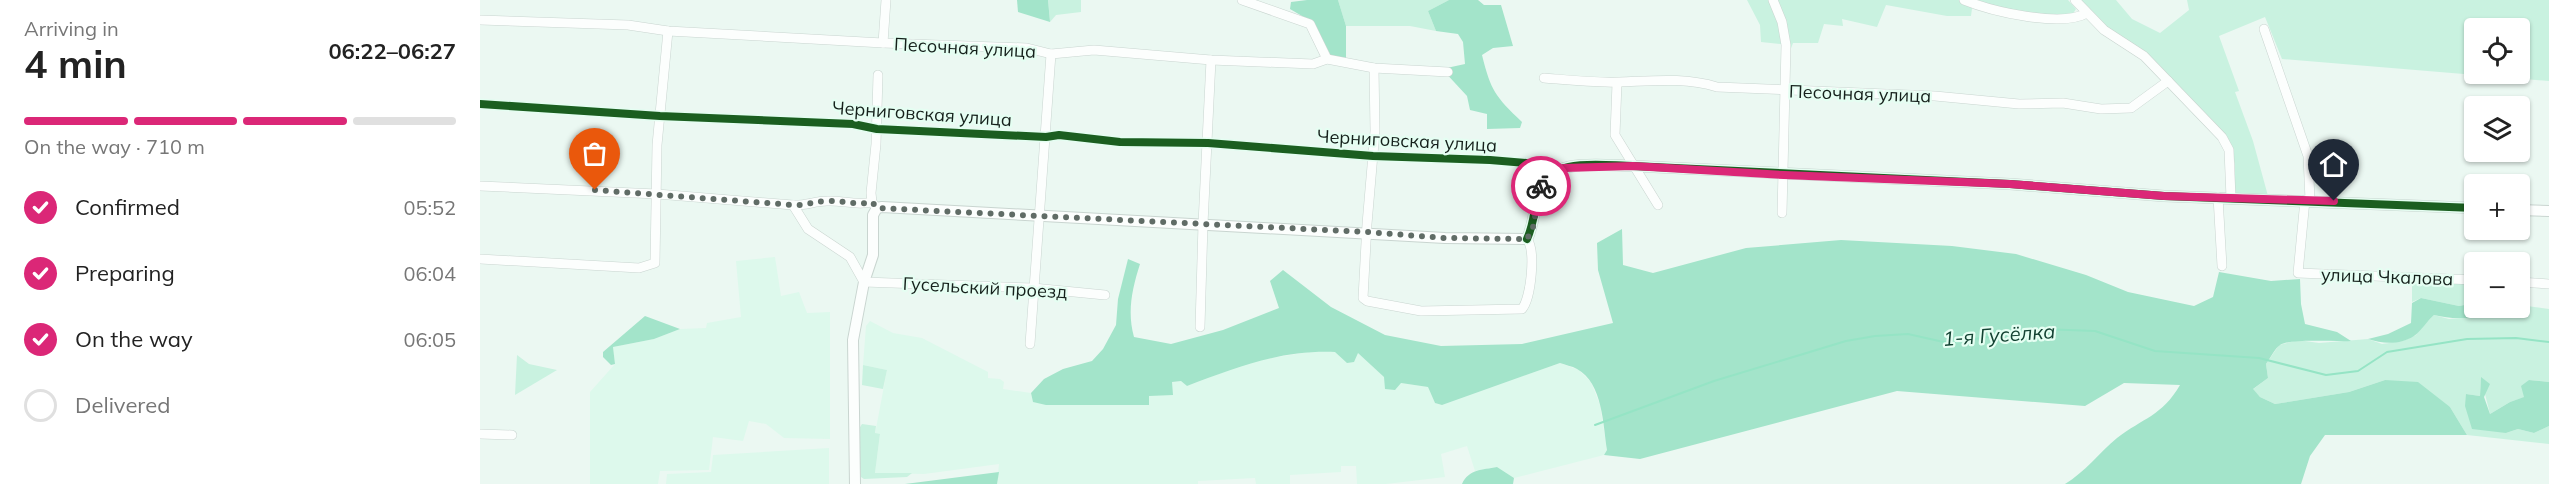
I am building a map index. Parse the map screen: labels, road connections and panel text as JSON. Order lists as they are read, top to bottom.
{
  "streets": {
    "street": [
      "Песочная улица",
      "Черниговская улица",
      "улица Чкалова",
      "Гусельский проезд"
    ]
  },
  "crossings": [
    ["Черниговская улица", "улица Чкалова"]
  ],
  "water": ["1-я Гусёлка"],
  "page": {
    "heading": ["4 min", "Arriving in", "06:22–06:27"],
    "map_buttons": ["+", "−"],
    "bar": "On the way · 710 m",
    "list": [
      ["Confirmed", "05:52"],
      ["Preparing", "06:04"],
      ["On the way", "06:05"],
      "Delivered"
    ]
  }
}
